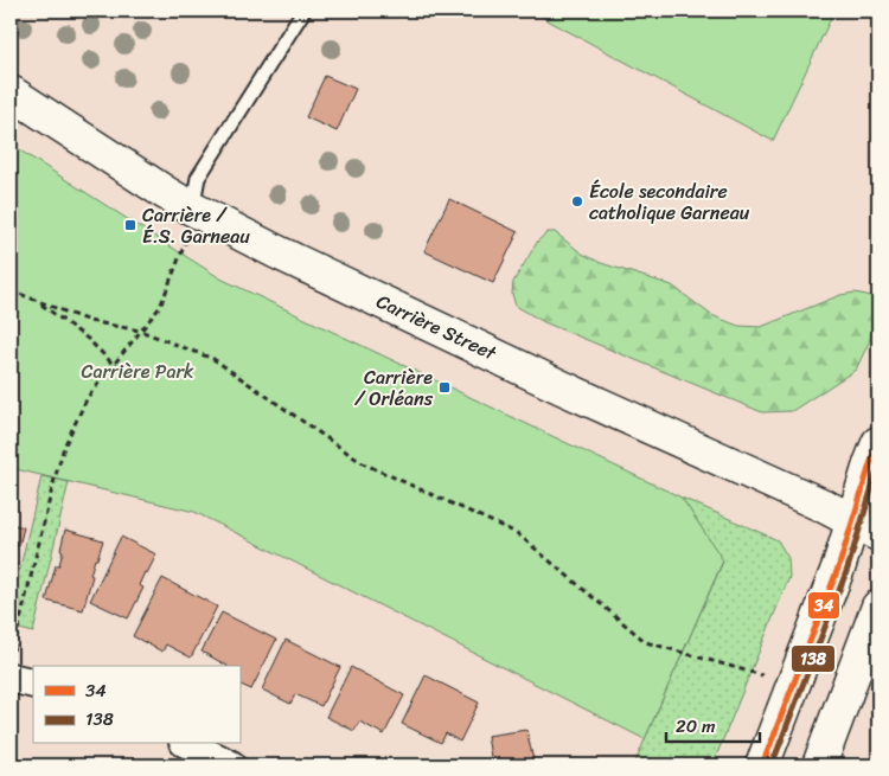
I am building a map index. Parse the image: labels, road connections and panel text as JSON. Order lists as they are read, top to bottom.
{
  "streets": {
    "street": ["Carrière Street"]
  },
  "parks": ["Carrière Park"],
  "places": {
    "other": ["École secondaire catholique Garneau"],
    "transit": ["Carrière / É.S. Garneau", "Carrière / Orléans"]
  },
  "lines": ["transit line 34", "transit line 138"],
  "legend": ["34", "138"],
  "scale_bar": "20 m"
}
